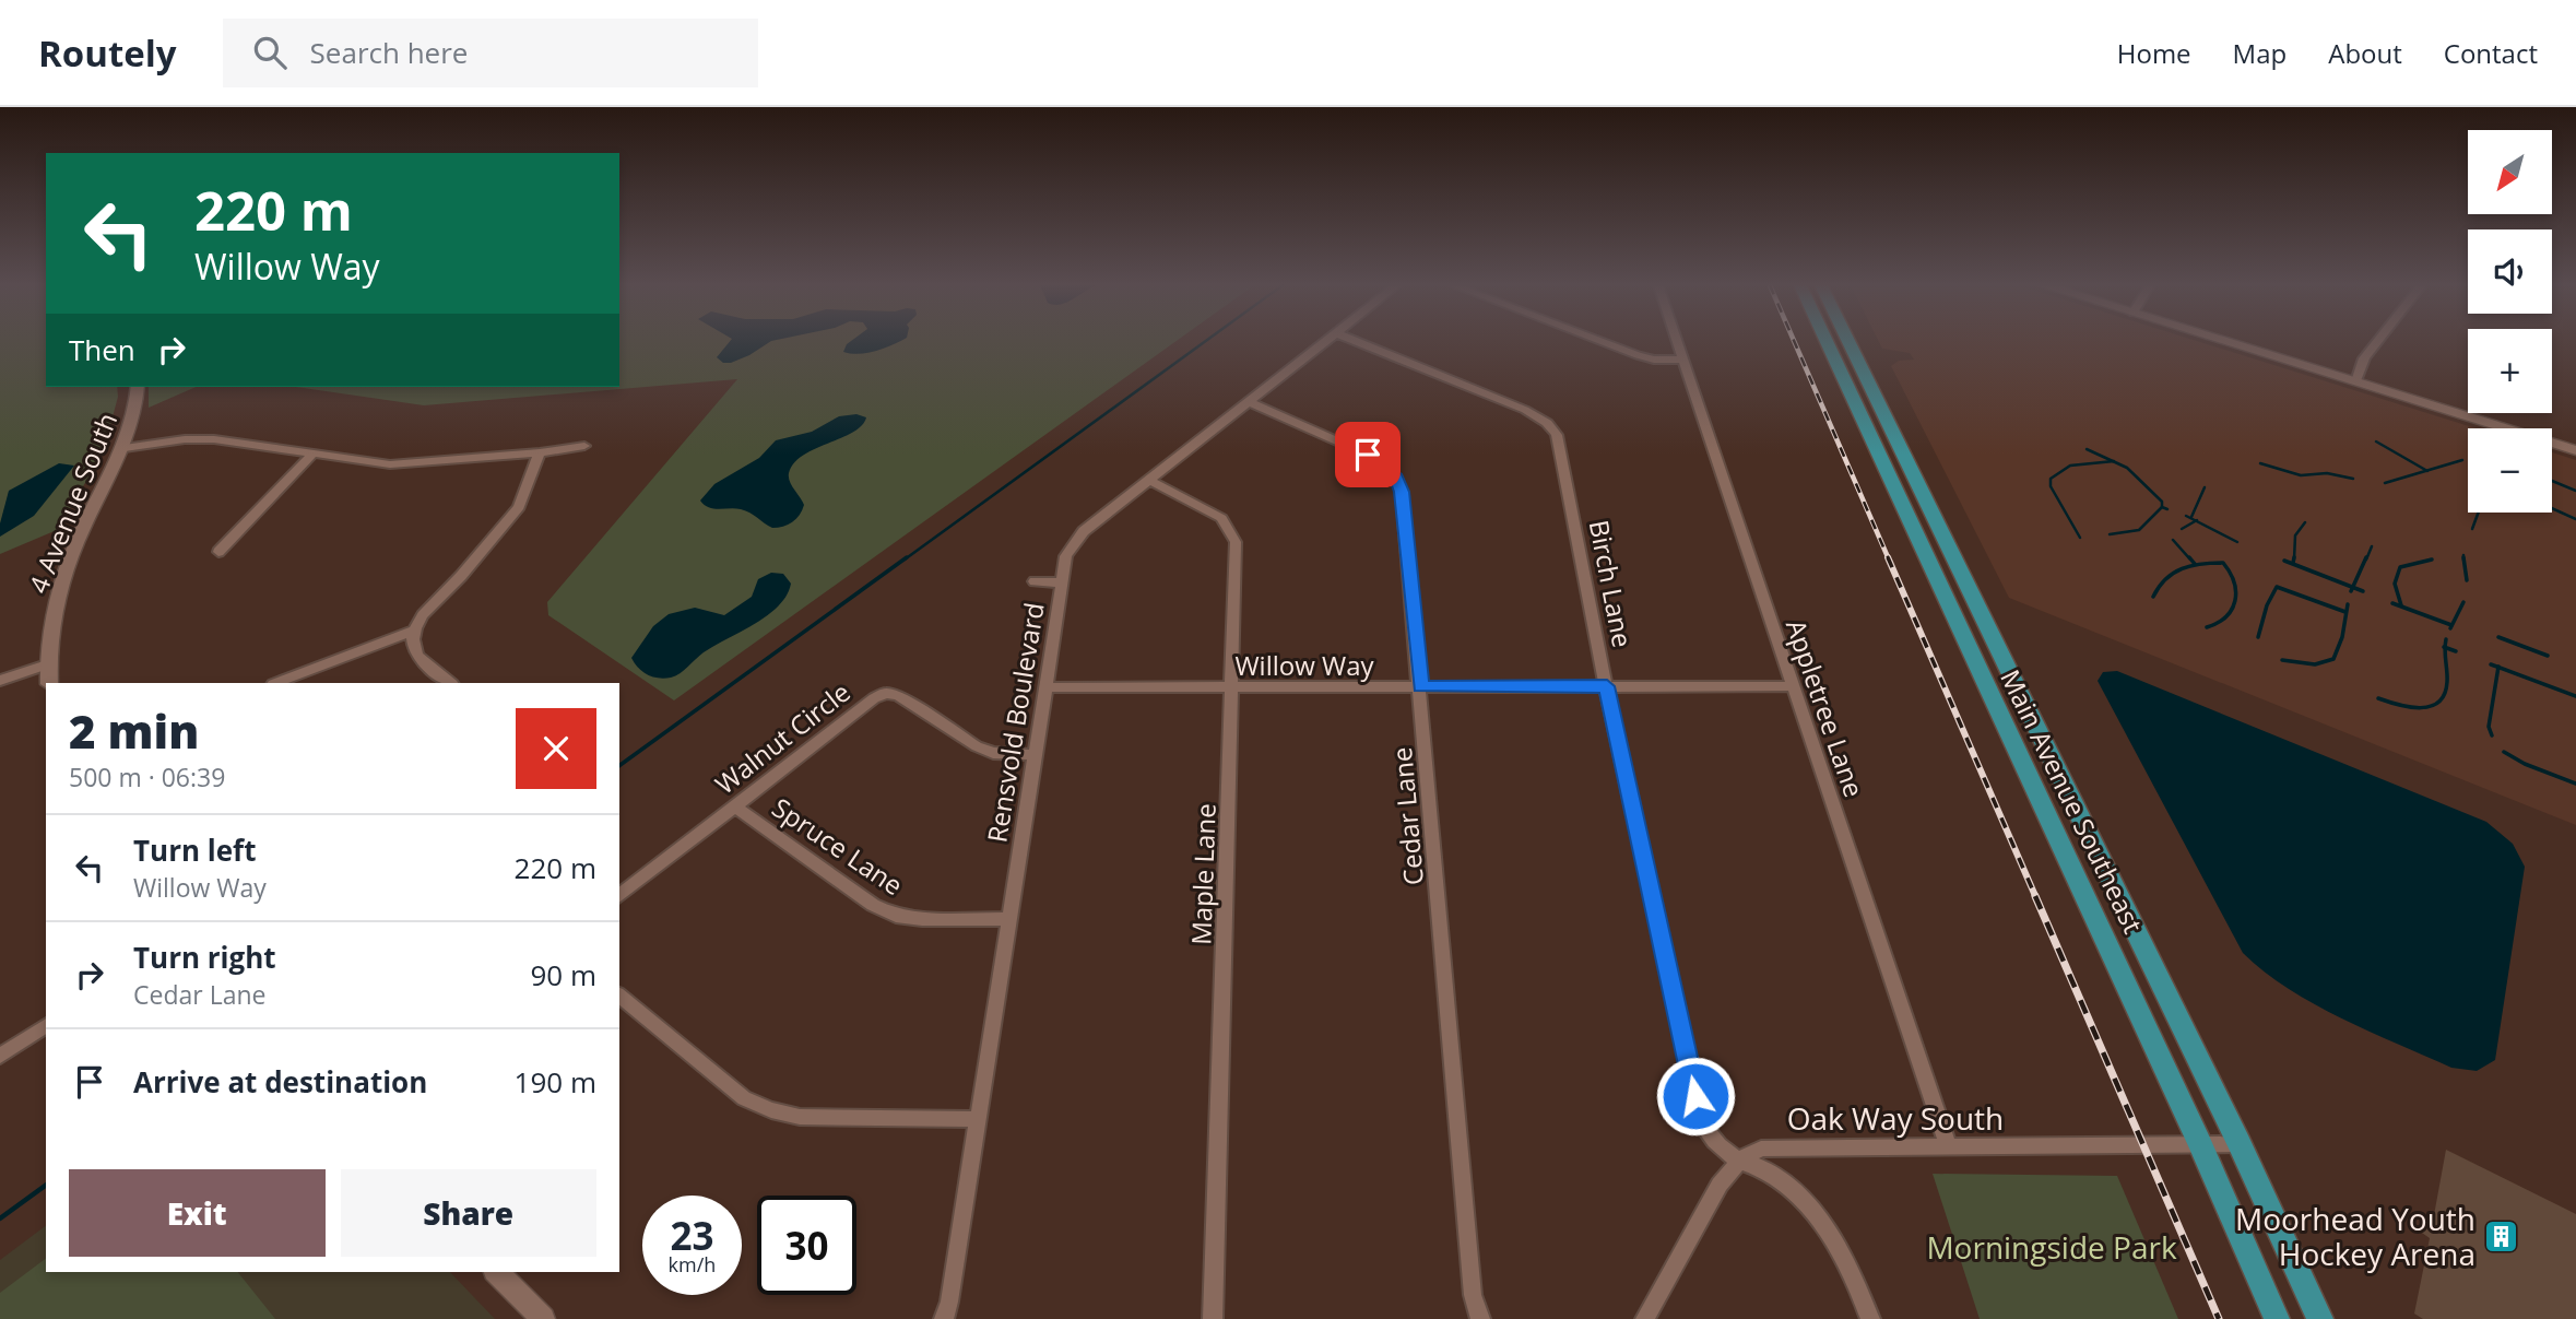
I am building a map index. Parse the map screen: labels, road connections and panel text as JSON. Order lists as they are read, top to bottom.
{
  "streets": {
    "main road": ["Main Avenue Southeast"],
    "street": [
      "4 Avenue South",
      "Birch Lane",
      "Willow Way",
      "Appletree Lane",
      "Rensvold Boulevard",
      "Walnut Circle",
      "Cedar Lane",
      "Spruce Lane",
      "Maple Lane",
      "Oak Way South"
    ]
  },
  "crossings": [
    ["Birch Lane", "Willow Way"],
    ["Birch Lane", "Oak Way South"],
    ["Willow Way", "Appletree Lane"],
    ["Willow Way", "Rensvold Boulevard"],
    ["Willow Way", "Cedar Lane"],
    ["Willow Way", "Maple Lane"],
    ["Appletree Lane", "Oak Way South"],
    ["Rensvold Boulevard", "Walnut Circle"],
    ["Rensvold Boulevard", "Cedar Lane"],
    ["Rensvold Boulevard", "Spruce Lane"],
    ["Rensvold Boulevard", "Maple Lane"],
    ["Walnut Circle", "Spruce Lane"],
    ["Main Avenue Southeast", "Oak Way South"]
  ],
  "parks": ["Morningside Park"],
  "places": {
    "building": ["Moorhead Youth Hockey Arena"]
  },
  "north": "bottom left",
  "page": {
    "header": "Routely",
    "search": "Search here",
    "nav": [
      "Home",
      "Map",
      "About",
      "Contact"
    ],
    "map_buttons": ["+", "−"],
    "turn": ["220 m", "Willow Way"],
    "then": "Then",
    "heading": ["2 min", "500 m · 06:39"],
    "list": [
      {
        "name": "Turn left",
        "note": "Willow Way",
        "value": "220 m"
      },
      {
        "name": "Turn right",
        "note": "Cedar Lane",
        "value": "90 m"
      },
      {
        "name": "Arrive at destination",
        "value": "190 m"
      }
    ],
    "buttons": ["Exit", "Share"],
    "speed": "23 km/h",
    "limit": "30"
  }
}
